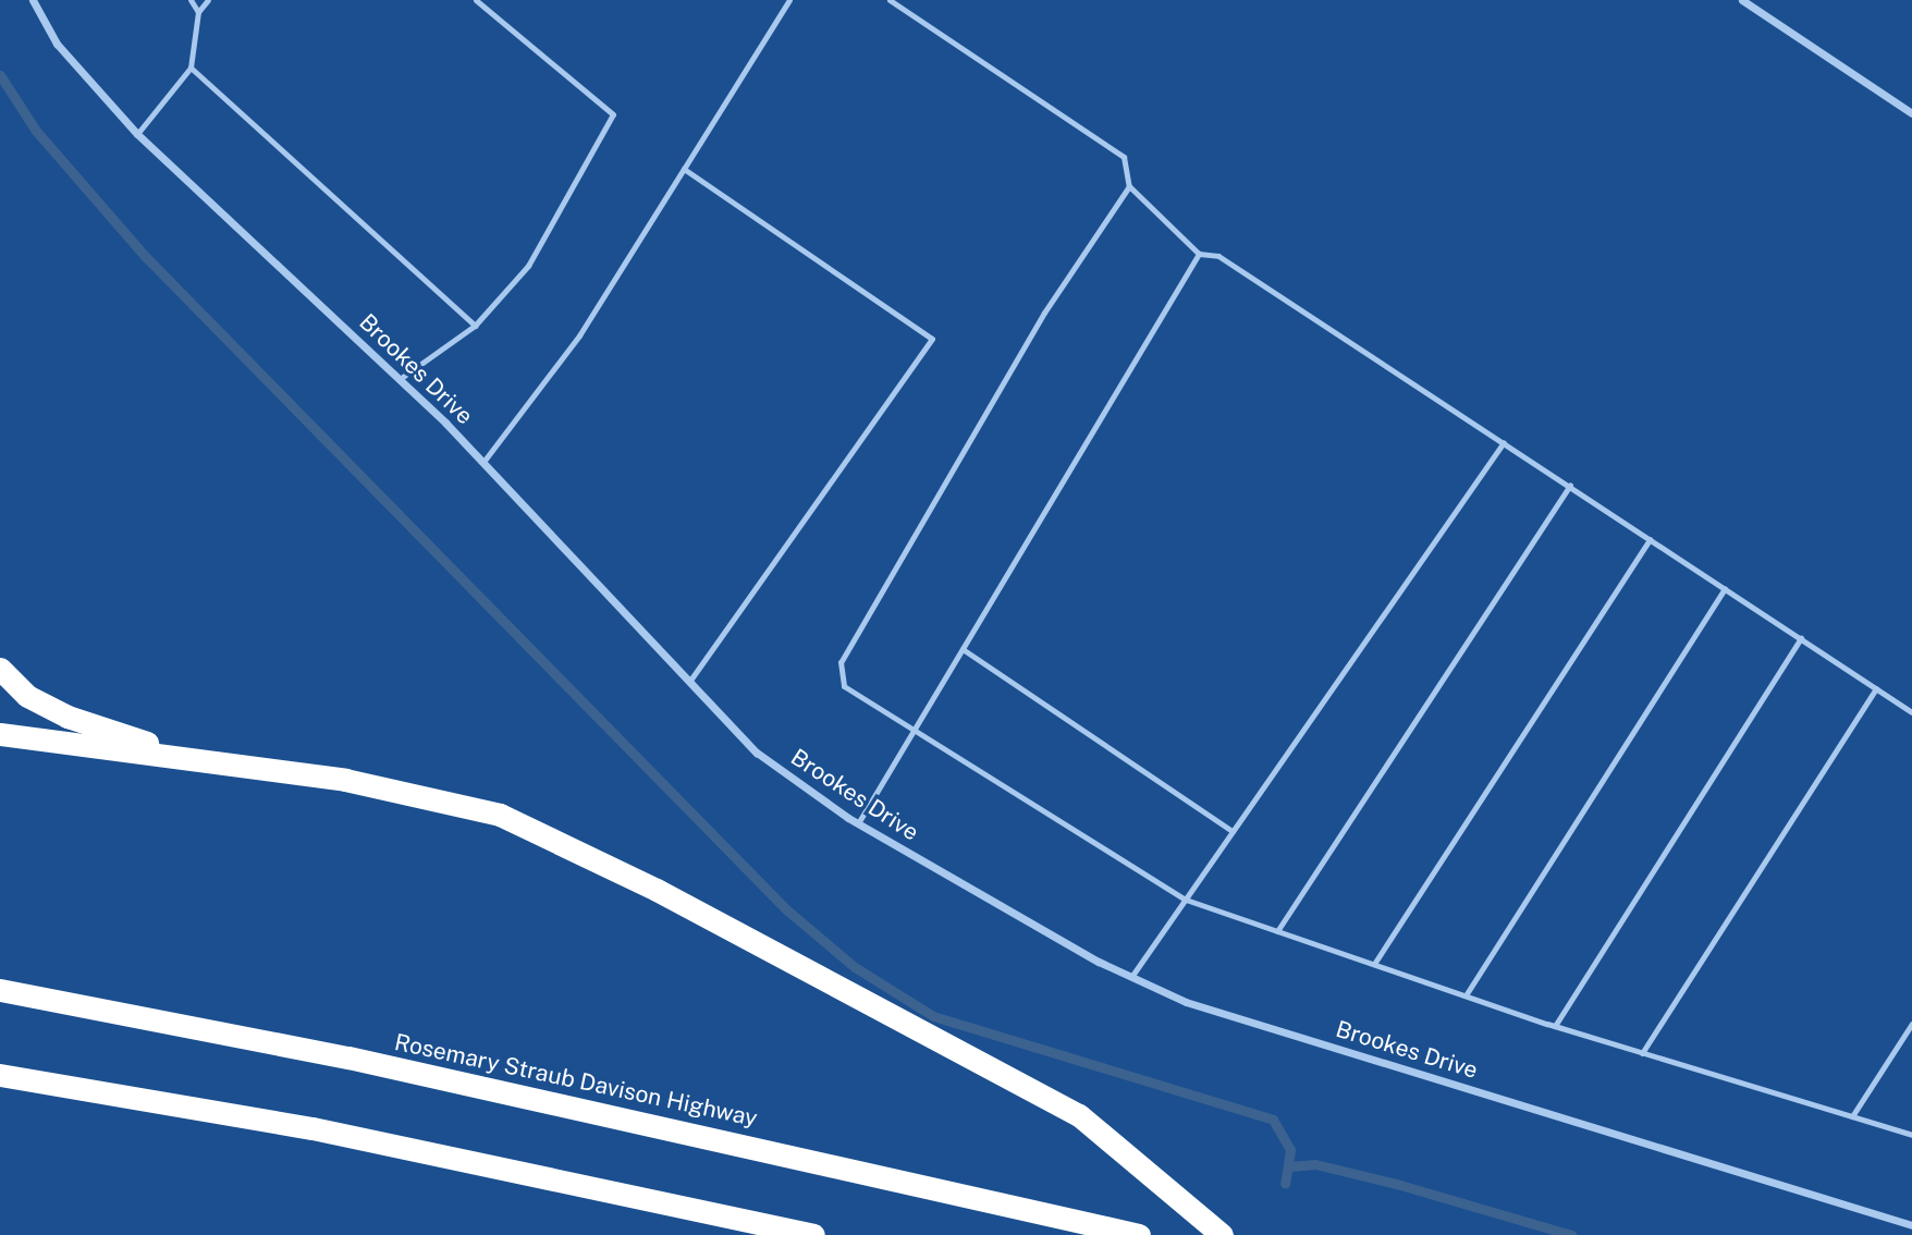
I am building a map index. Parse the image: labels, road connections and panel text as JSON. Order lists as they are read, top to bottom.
{
  "streets": {
    "highway": ["Rosemary Straub Davison Highway"],
    "street": ["Brookes Drive"]
  }
}
